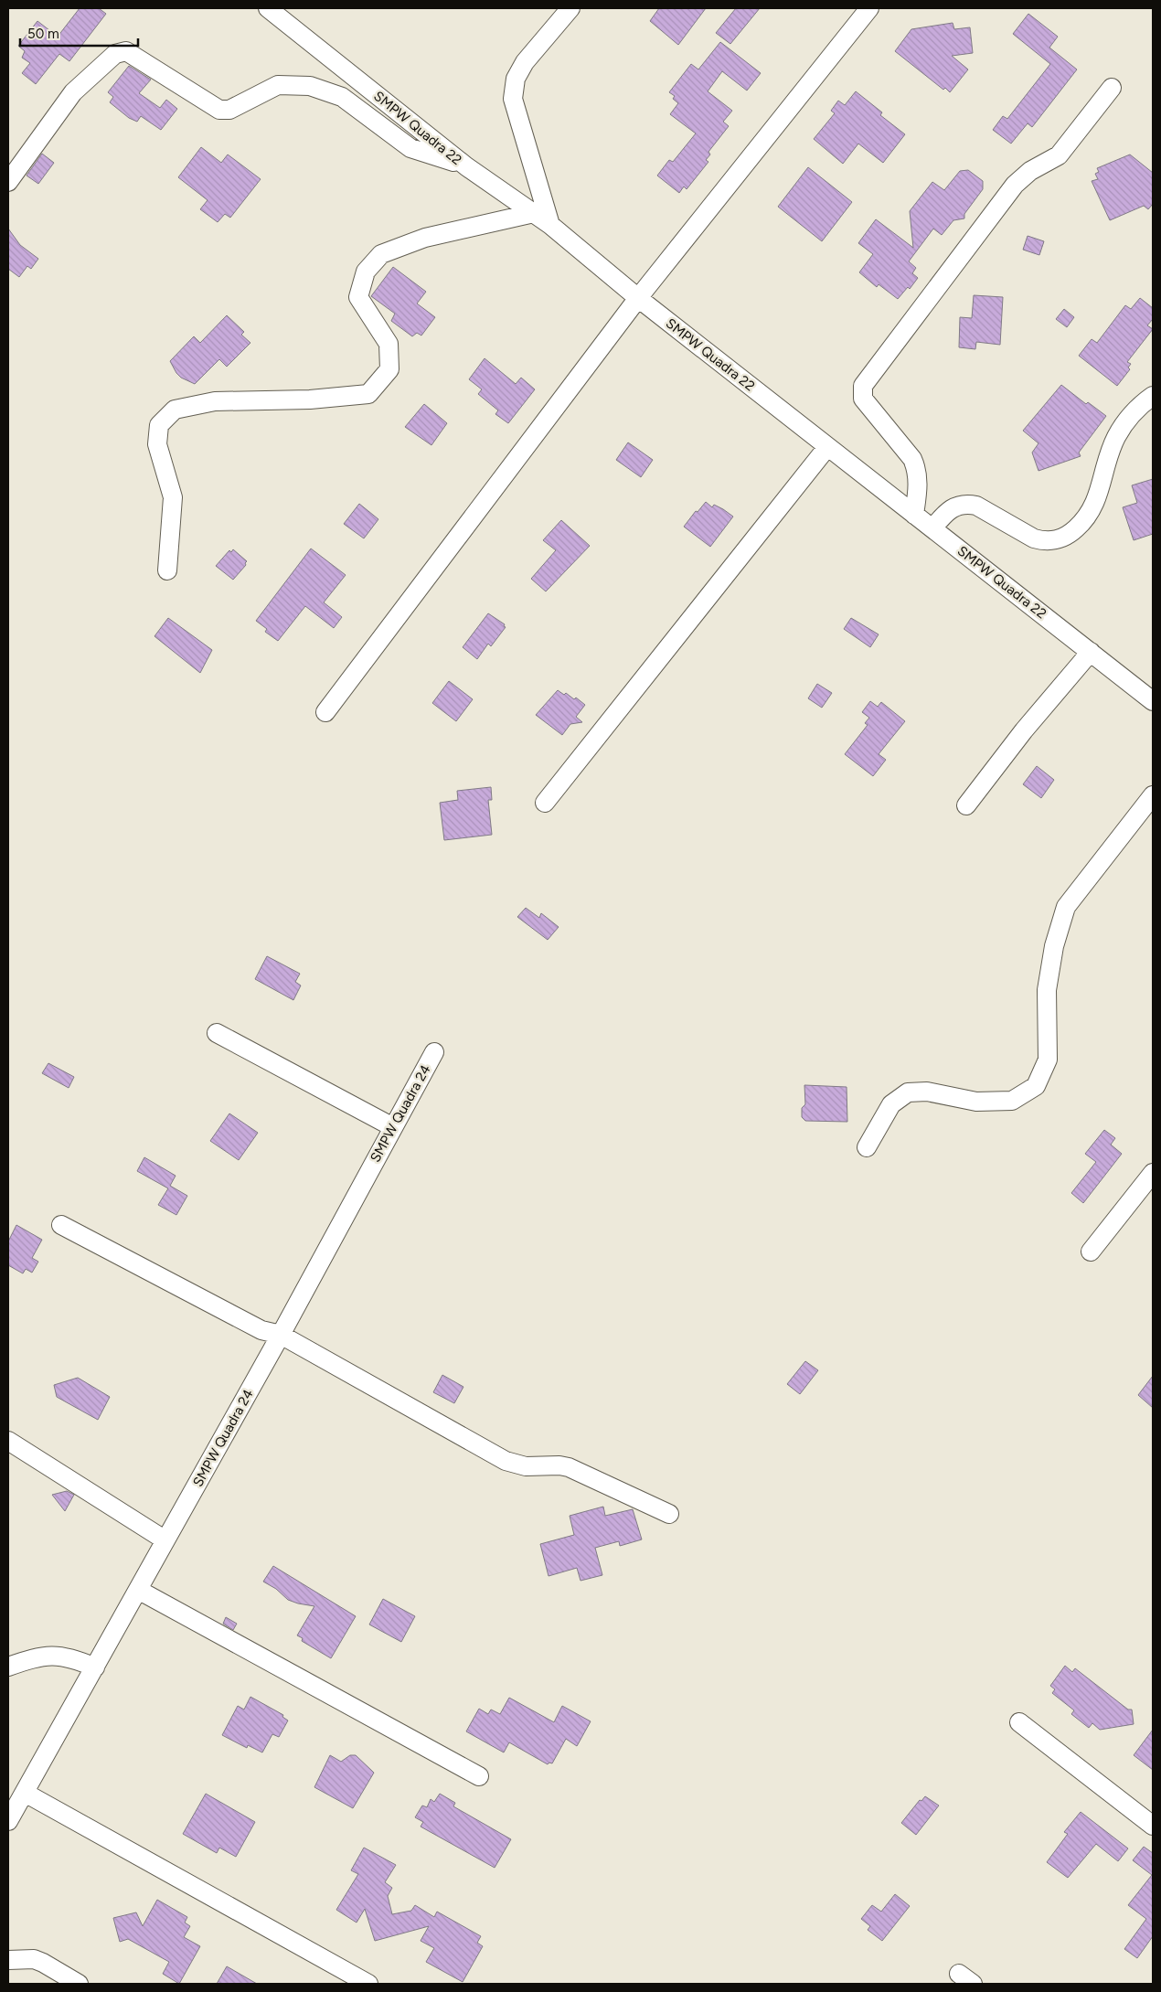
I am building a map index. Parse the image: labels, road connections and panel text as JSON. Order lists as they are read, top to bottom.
{
  "streets": {
    "street": ["SMPW Quadra 22", "SMPW Quadra 24"]
  },
  "scale_bar": "50 m"
}
